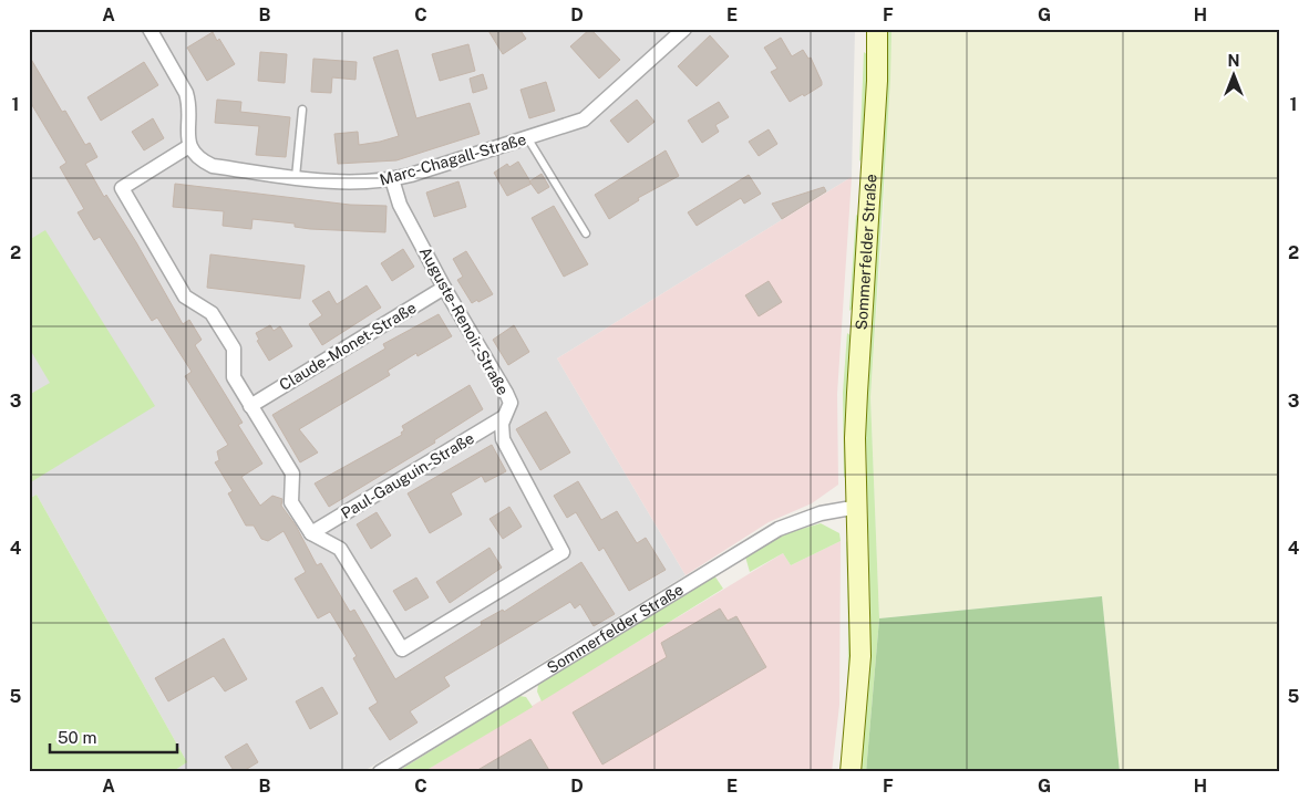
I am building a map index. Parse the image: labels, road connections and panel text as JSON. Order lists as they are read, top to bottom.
{
  "streets": {
    "main road": ["Sommerfelder Straße"],
    "street": [
      "Marc-Chagall-Straße",
      "Auguste-Renoir-Straße",
      "Claude-Monet-Straße",
      "Paul-Gauguin-Straße"
    ]
  },
  "crossings": [
    ["Marc-Chagall-Straße", "Auguste-Renoir-Straße"],
    ["Auguste-Renoir-Straße", "Claude-Monet-Straße"],
    ["Auguste-Renoir-Straße", "Paul-Gauguin-Straße"]
  ],
  "scale_bar": "50 m",
  "north": "top",
  "grid": {
    "columns": [
      "A",
      "B",
      "C",
      "D",
      "E",
      "F",
      "G",
      "H"
    ],
    "rows": [
      "1",
      "2",
      "3",
      "4",
      "5"
    ]
  }
}
